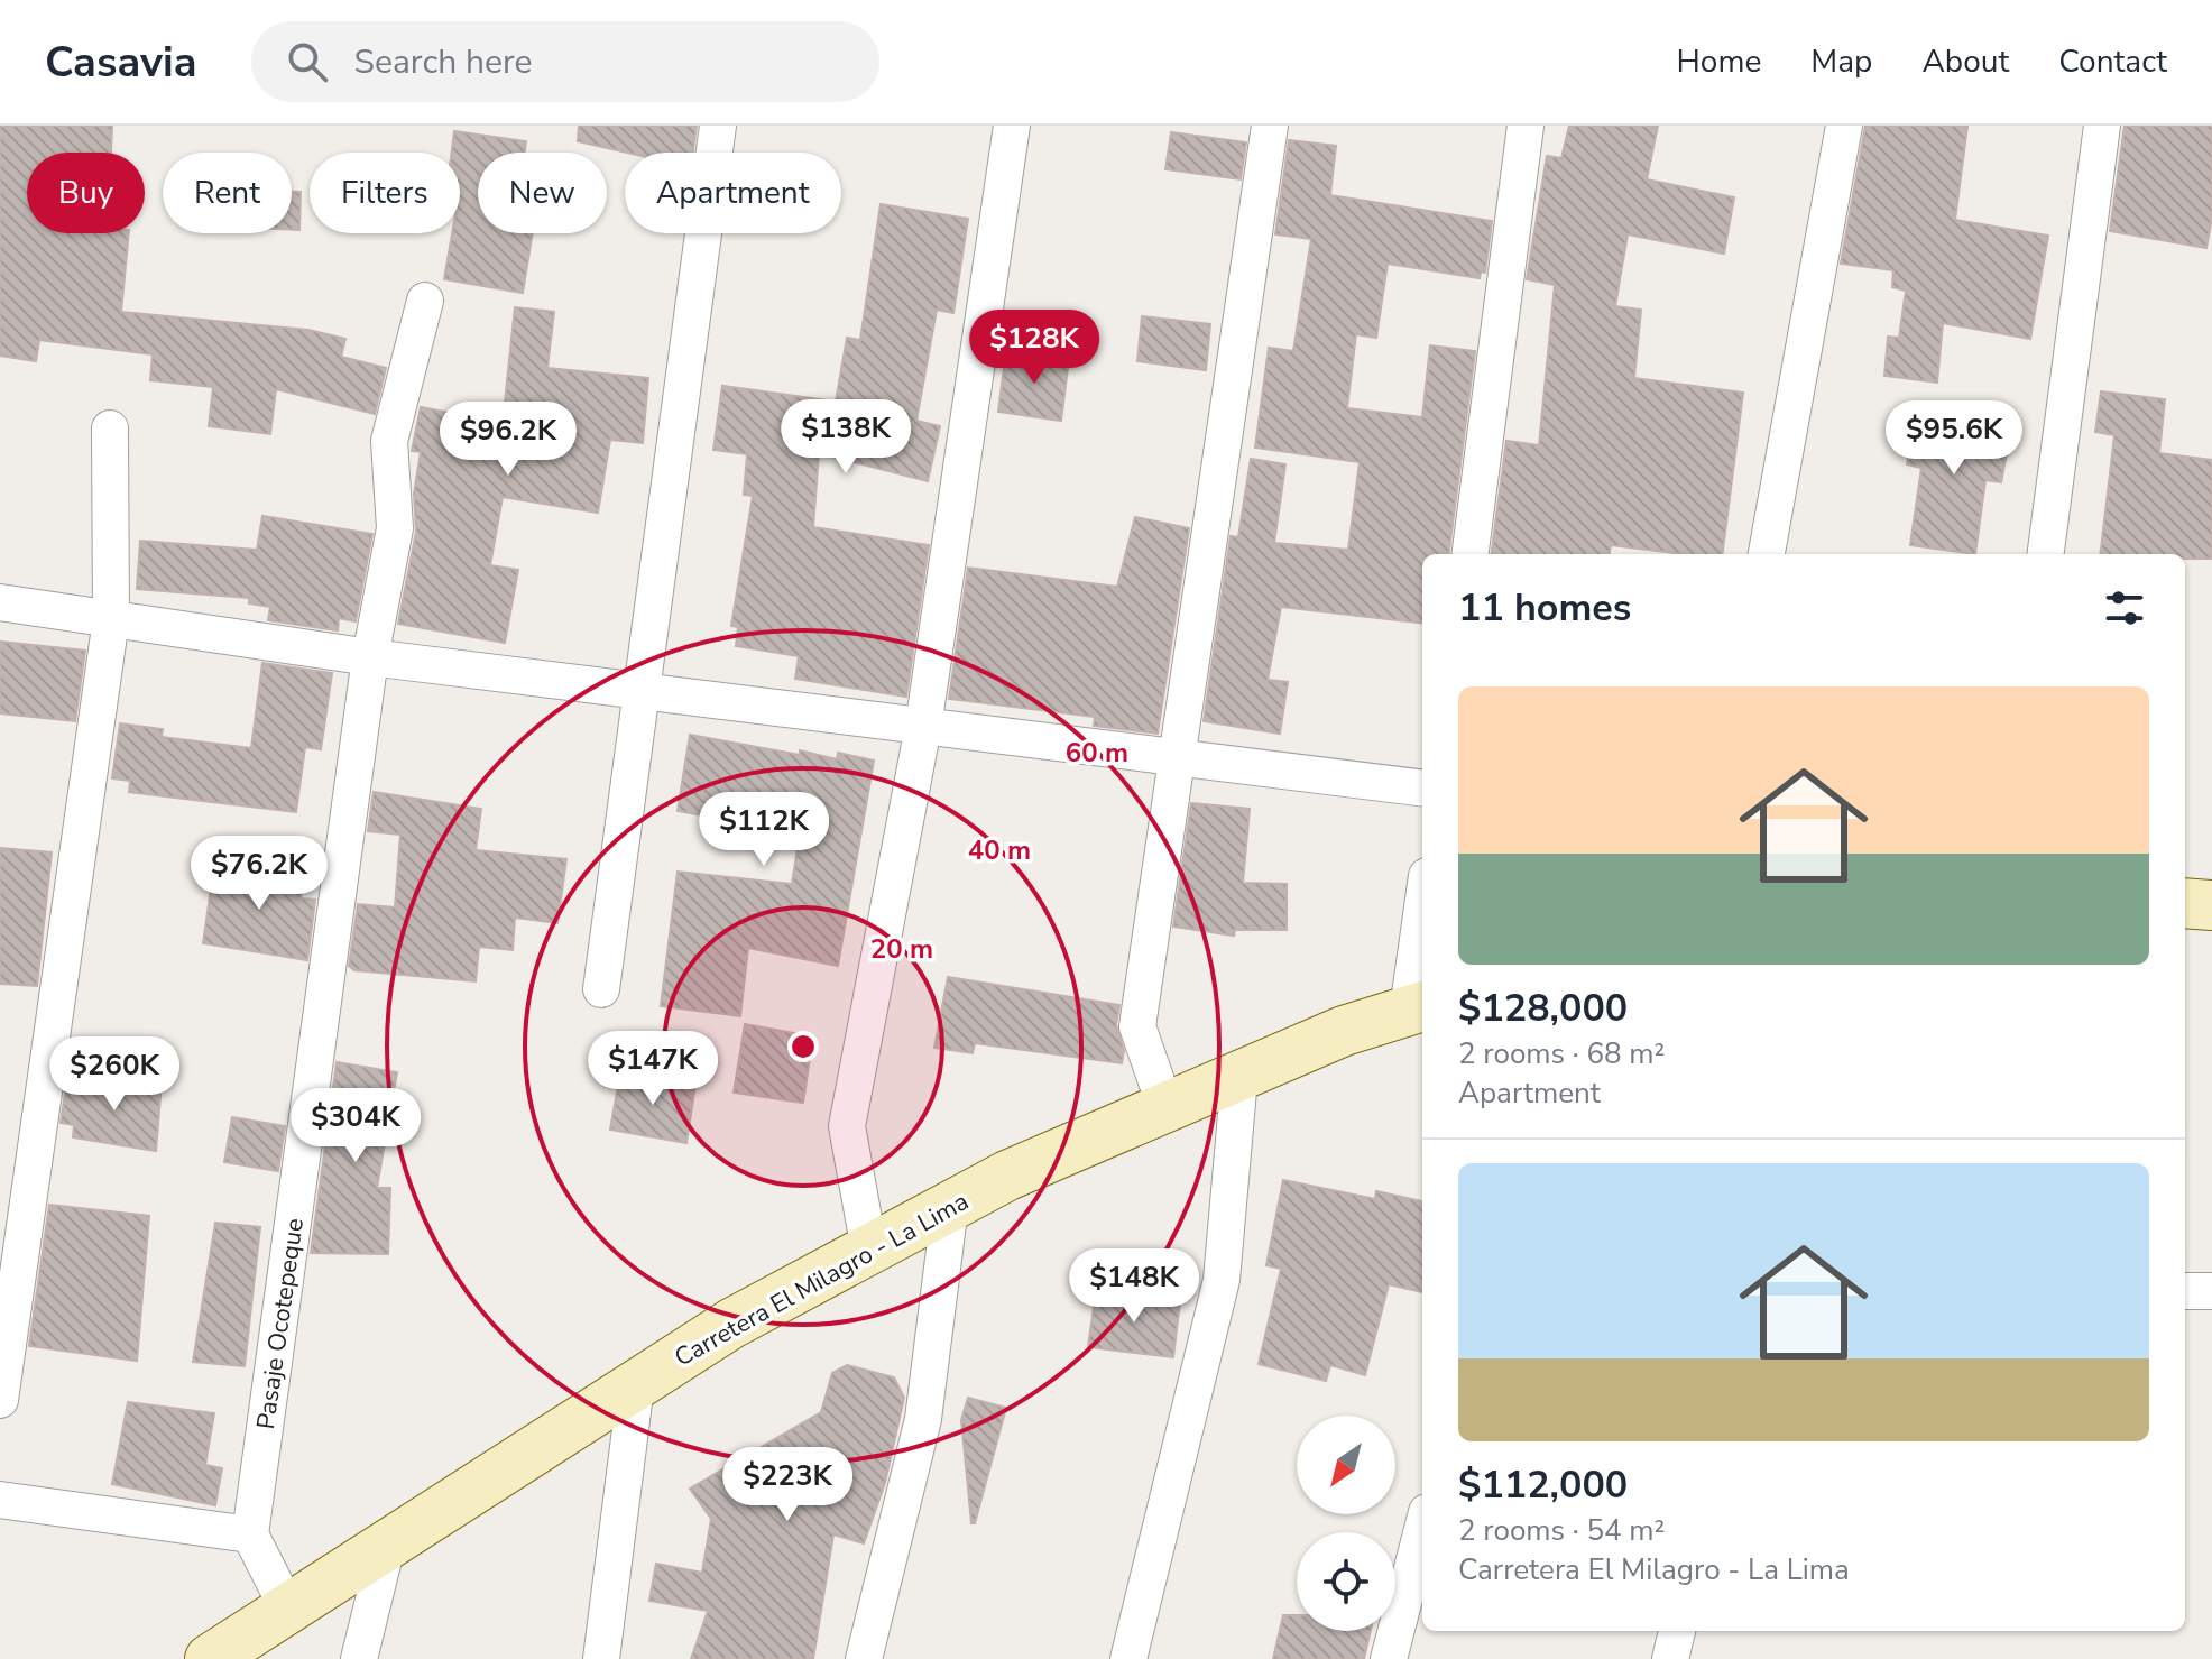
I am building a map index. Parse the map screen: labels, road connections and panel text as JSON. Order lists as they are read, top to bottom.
{
  "streets": {
    "main road": ["Carretera El Milagro - La Lima"],
    "street": ["Pasaje Ocotepeque"]
  },
  "north": "bottom left",
  "page": {
    "header": "Casavia",
    "search": "Search here",
    "nav": [
      "Home",
      "Map",
      "About",
      "Contact"
    ],
    "chip": [
      "Buy",
      "Rent",
      "Filters",
      "New",
      "Apartment"
    ],
    "price": [
      "$128K",
      "$138K",
      "$95.6K",
      "$96.2K",
      "$112K",
      "$76.2K",
      "$147K",
      "$260K",
      "$304K",
      "$148K",
      "$223K"
    ],
    "heading": "11 homes",
    "list": [
      {
        "name": "$128,000",
        "note": "2 rooms · 68 m² · Apartment"
      },
      {
        "name": "$112,000",
        "note": "2 rooms · 54 m² · Carretera El Milagro - La Lima"
      }
    ]
  },
  "rings": ["60 m", "40 m", "20 m"]
}
